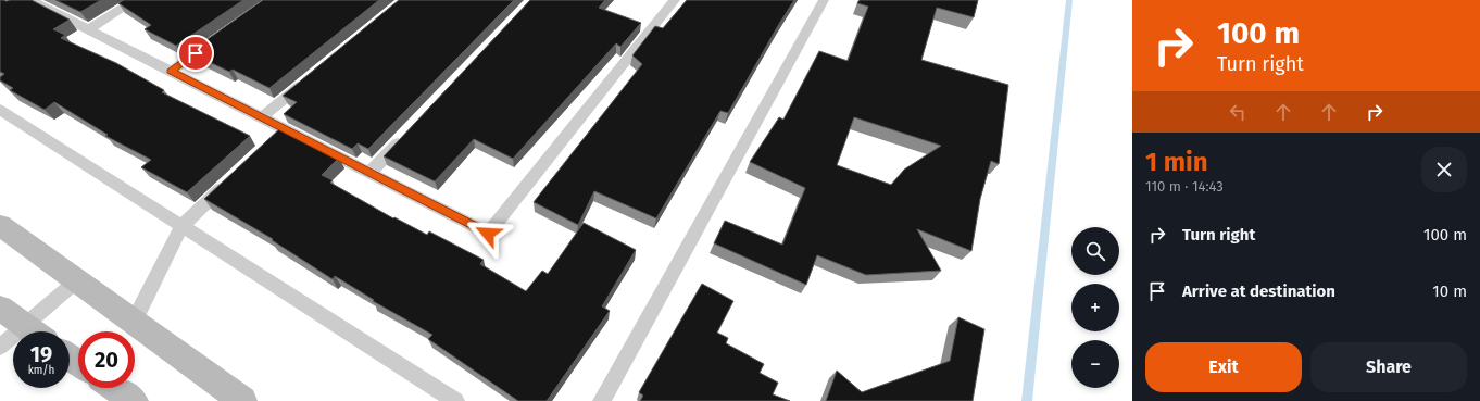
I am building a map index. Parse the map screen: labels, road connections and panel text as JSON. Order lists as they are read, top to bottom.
{
  "page": {
    "turn": ["100 m", "Turn right"],
    "heading": ["1 min", "110 m · 14:43"],
    "list": [
      {
        "name": "Turn right",
        "value": "100 m"
      },
      {
        "name": "Arrive at destination",
        "value": "10 m"
      }
    ],
    "map_buttons": ["+", "−"],
    "speed": "19 km/h",
    "limit": "20",
    "buttons": ["Exit", "Share"]
  }
}
